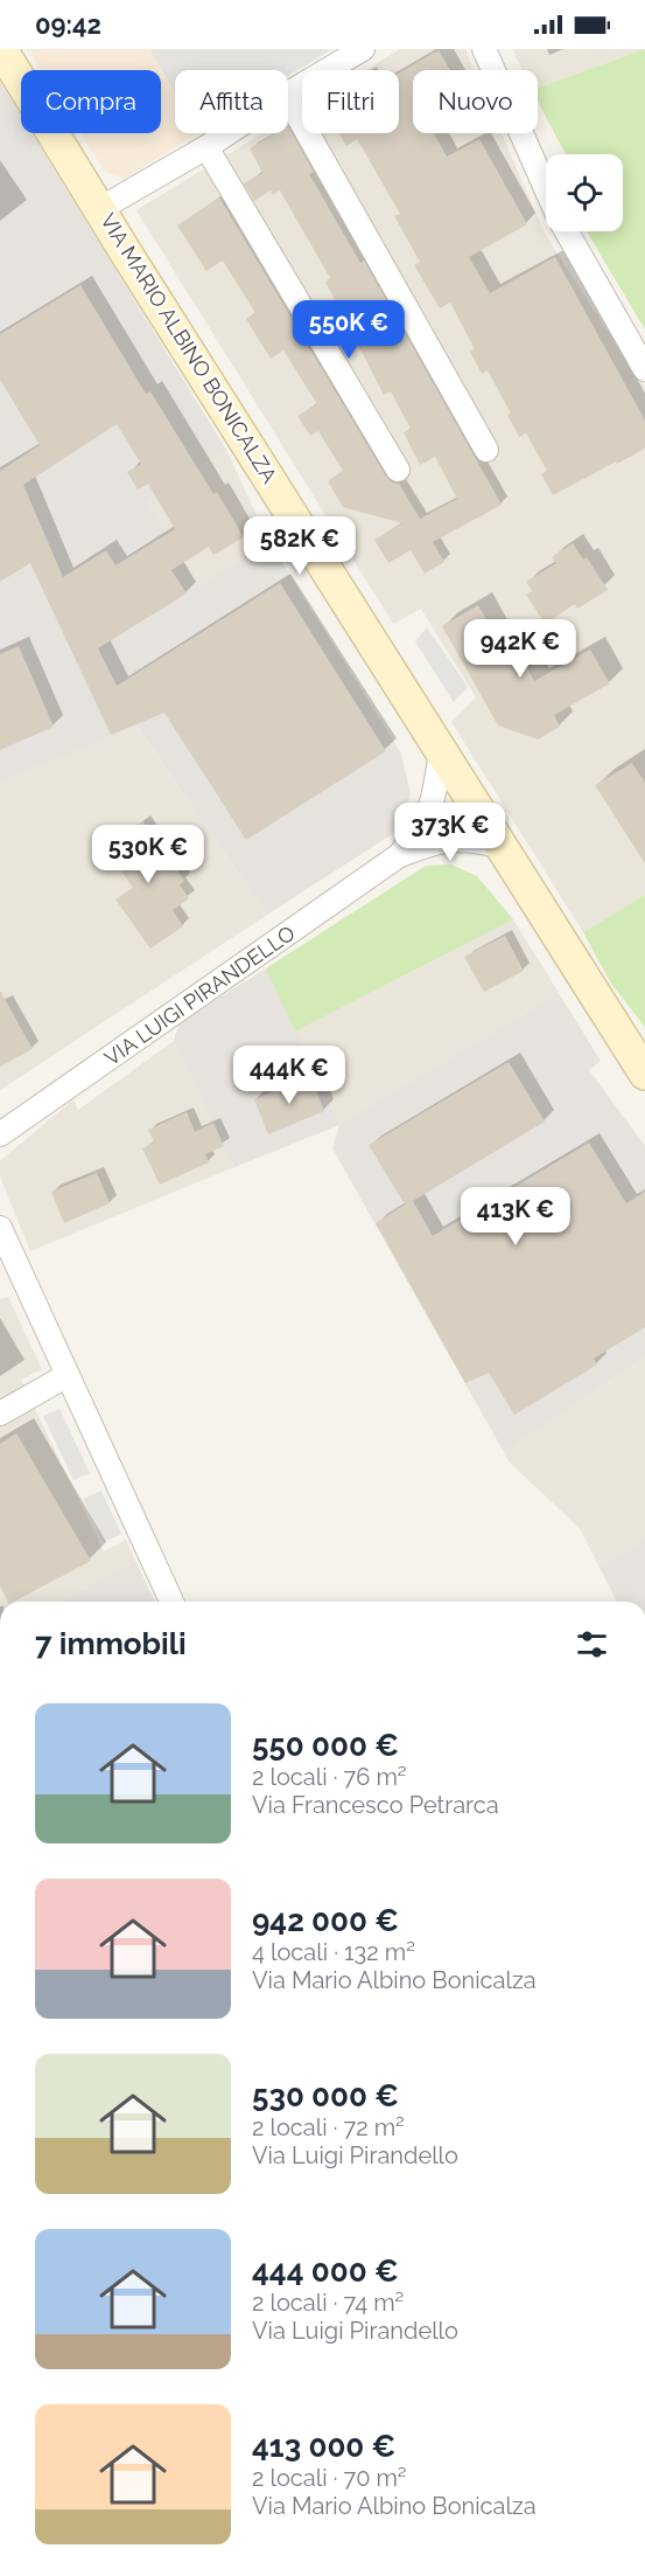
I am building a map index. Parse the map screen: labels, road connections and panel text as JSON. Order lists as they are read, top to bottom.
{
  "streets": {
    "main road": ["VIA MARIO ALBINO BONICALZA"],
    "street": ["VIA LUIGI PIRANDELLO"]
  },
  "crossings": [
    ["VIA MARIO ALBINO BONICALZA", "VIA LUIGI PIRANDELLO"]
  ],
  "page": {
    "status": "09:42",
    "chip": [
      "Compra",
      "Affitta",
      "Filtri",
      "Nuovo"
    ],
    "price": [
      "550K €",
      "582K €",
      "942K €",
      "373K €",
      "530K €",
      "444K €",
      "413K €"
    ],
    "heading": "7 immobili",
    "list": [
      {
        "name": "550 000 €",
        "note": "2 locali · 76 m² · Via Francesco Petrarca"
      },
      {
        "name": "942 000 €",
        "note": "4 locali · 132 m² · Via Mario Albino Bonicalza"
      },
      {
        "name": "530 000 €",
        "note": "2 locali · 72 m² · Via Luigi Pirandello"
      },
      {
        "name": "444 000 €",
        "note": "2 locali · 74 m² · Via Luigi Pirandello"
      },
      {
        "name": "413 000 €",
        "note": "2 locali · 70 m² · Via Mario Albino Bonicalza"
      }
    ]
  }
}
